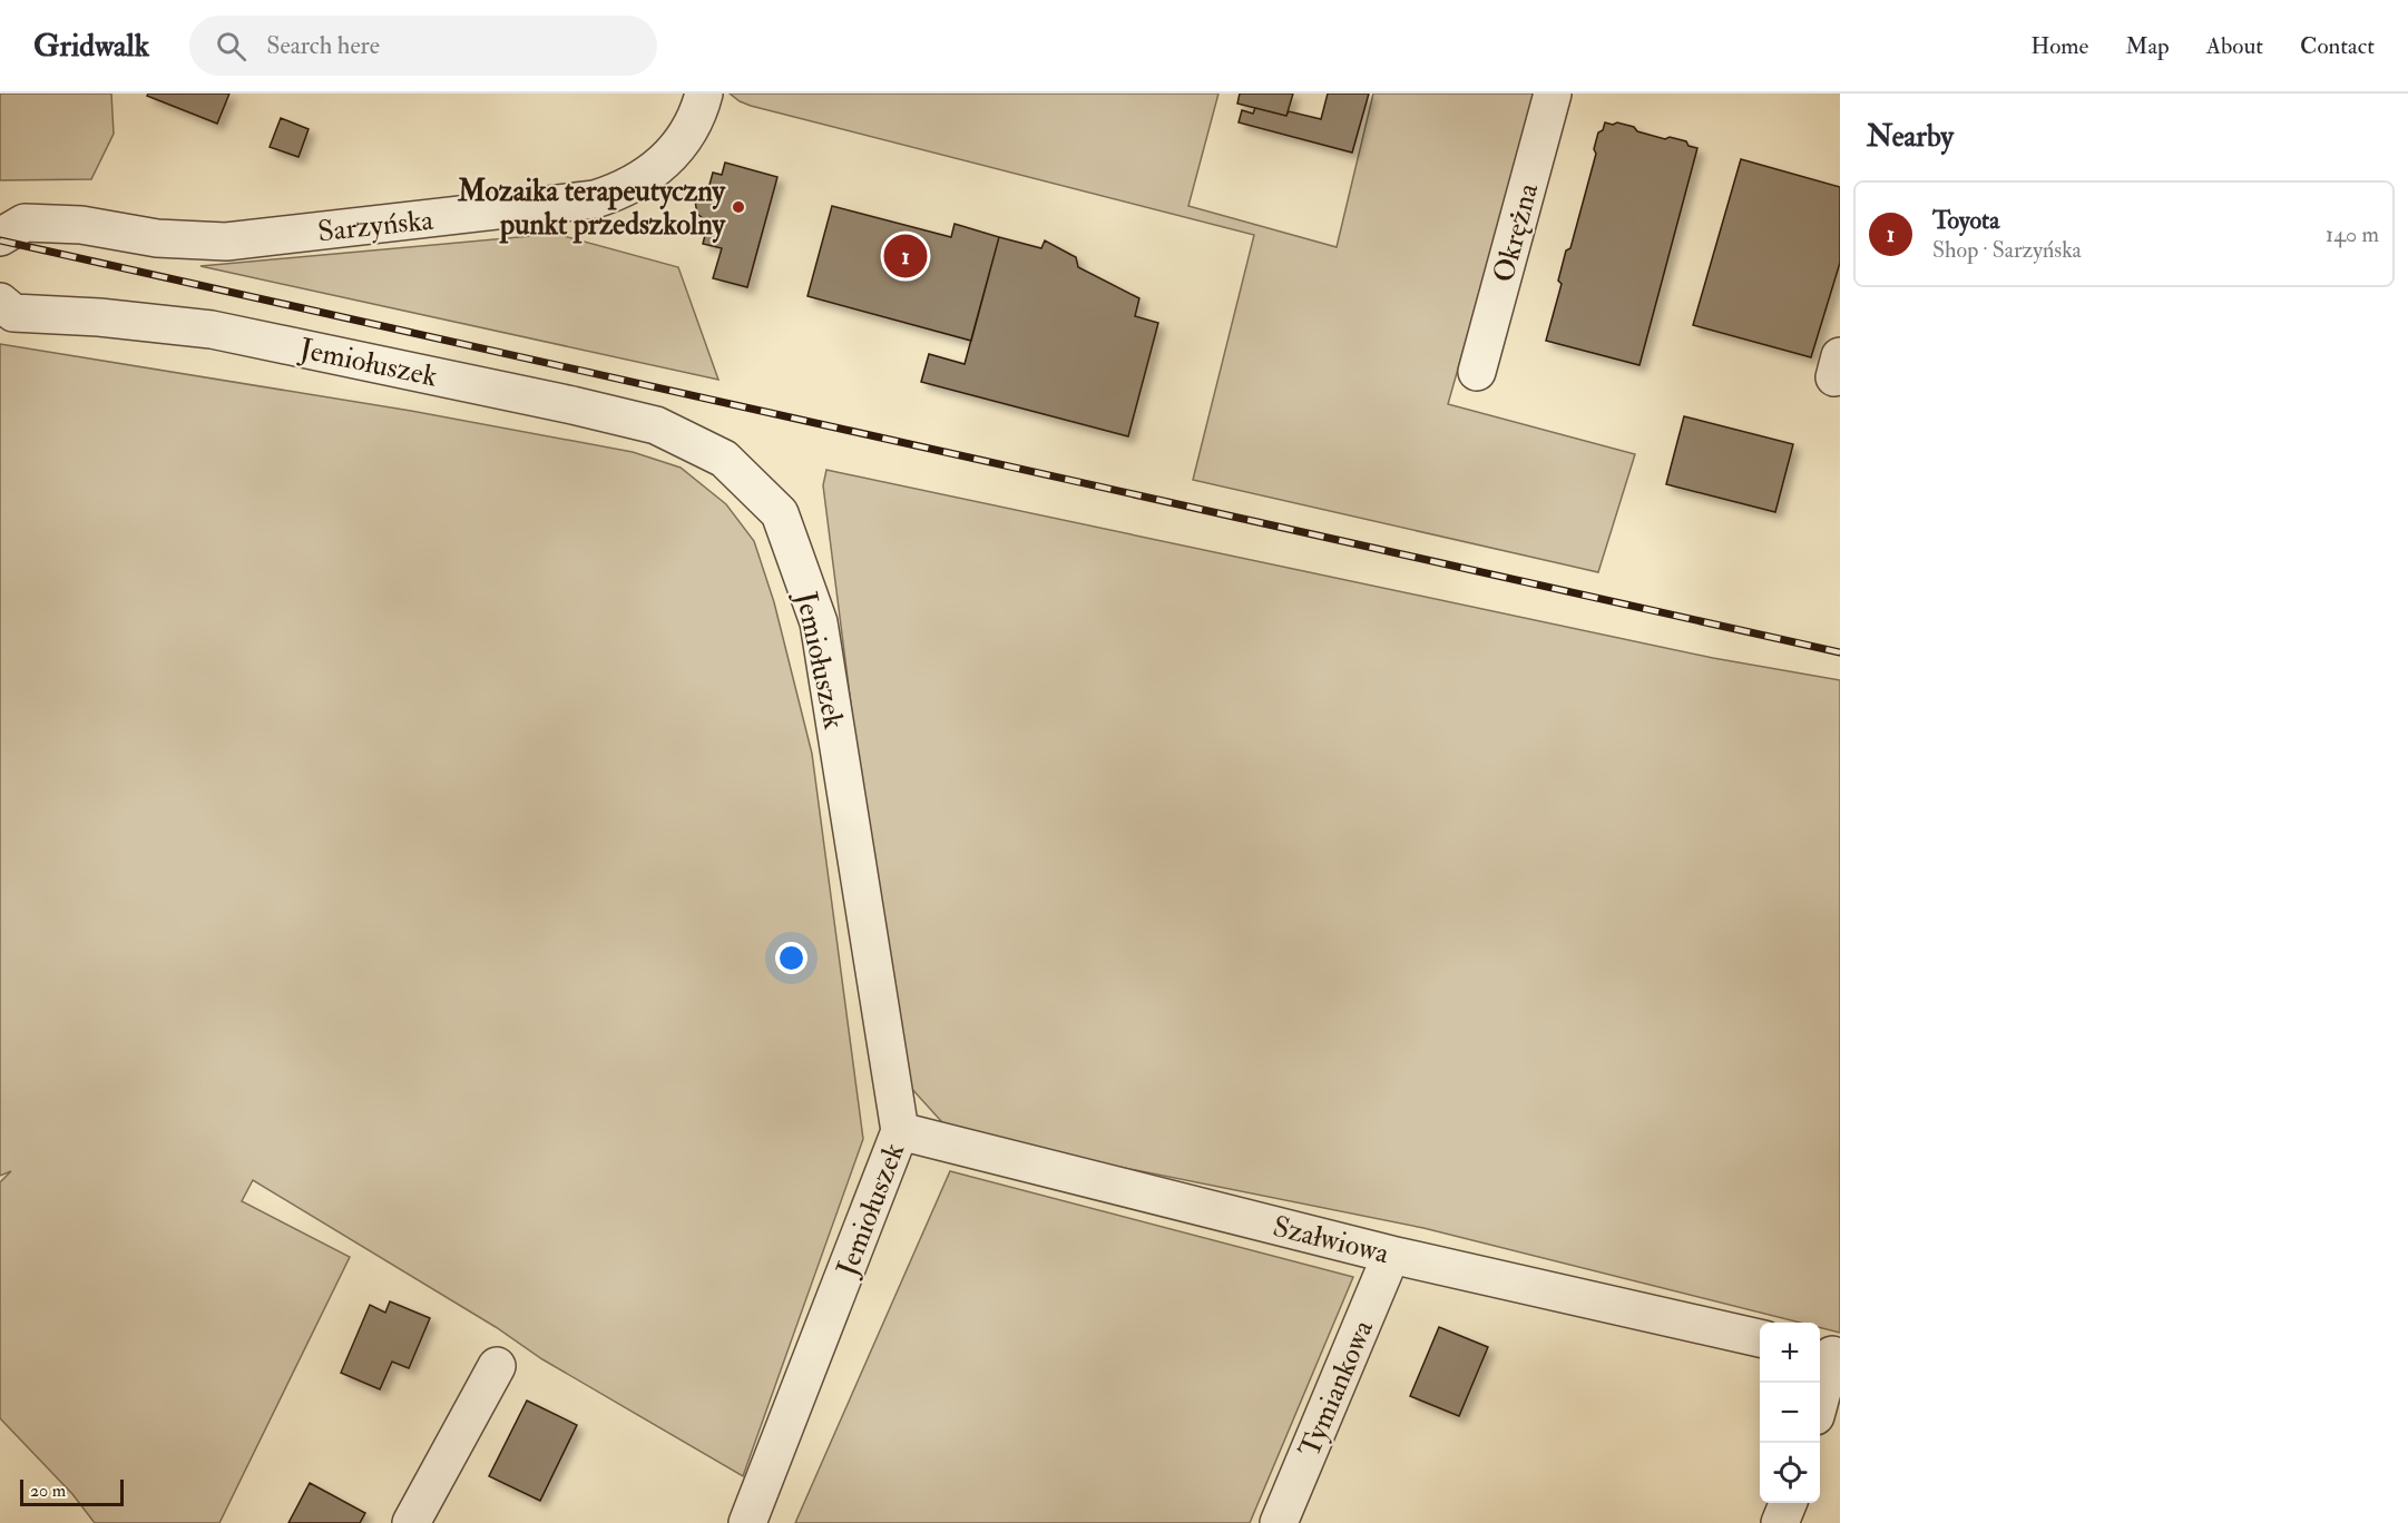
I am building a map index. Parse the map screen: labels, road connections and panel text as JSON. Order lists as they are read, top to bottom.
{
  "streets": {
    "street": [
      "Sarzyńska",
      "Okrężna",
      "Jemiołuszek",
      "Szałwiowa",
      "Tymiankowa"
    ]
  },
  "crossings": [
    ["Jemiołuszek", "Szałwiowa"],
    ["Szałwiowa", "Tymiankowa"]
  ],
  "places": ["Mozaika terapeutyczny punkt przedszkolny"],
  "scale_bar": "20 m",
  "page": {
    "header": "Gridwalk",
    "search": "Search here",
    "nav": [
      "Home",
      "Map",
      "About",
      "Contact"
    ],
    "heading": "Nearby",
    "list": [
      {
        "mark": "1",
        "name": "Toyota",
        "note": "Shop · Sarzyńska",
        "value": "140 m"
      }
    ],
    "pins": "1",
    "map_buttons": ["+", "−"],
    "scale": "20 m"
  }
}
